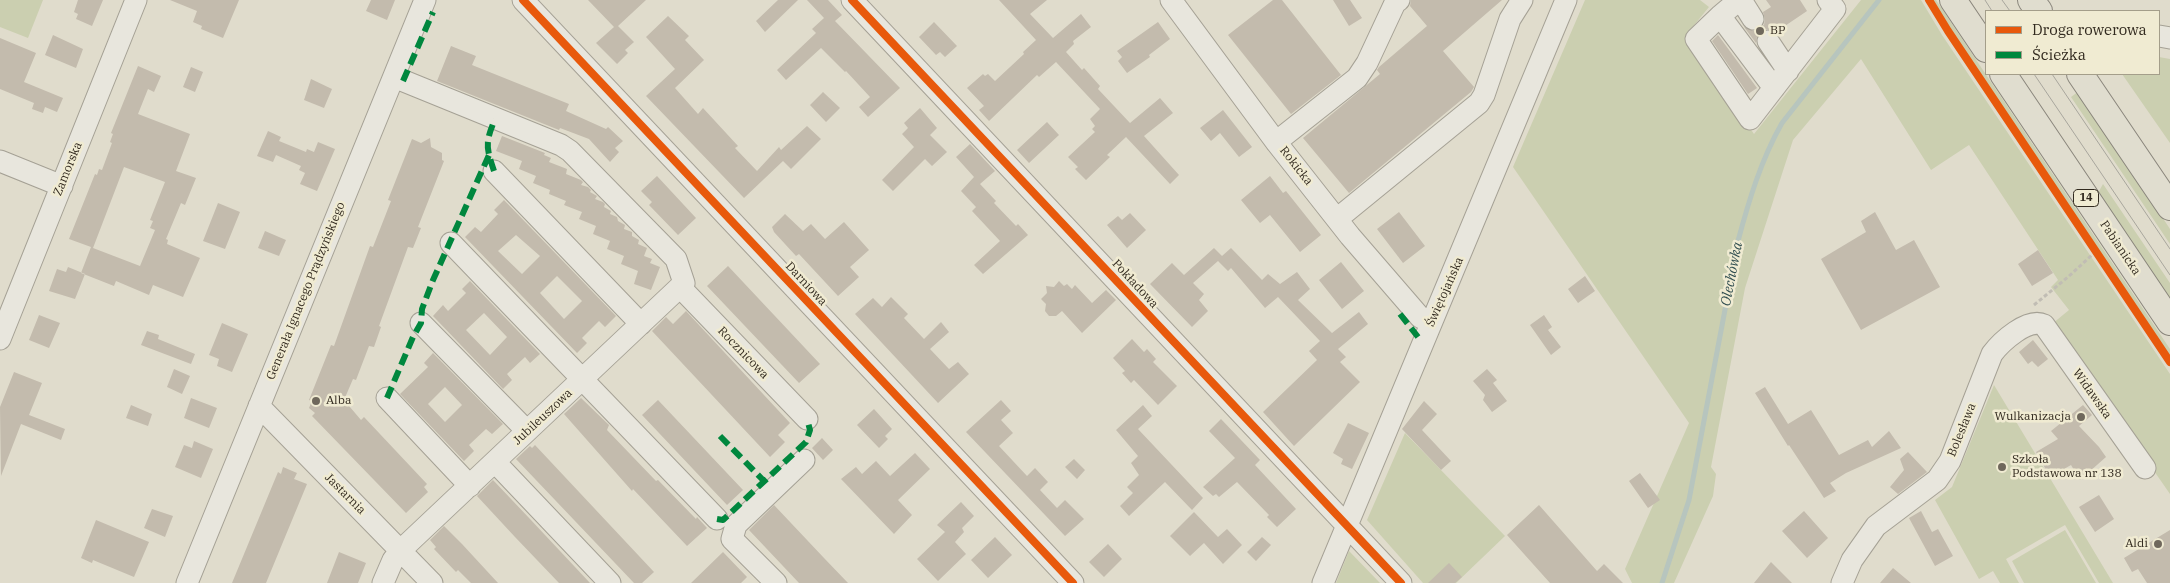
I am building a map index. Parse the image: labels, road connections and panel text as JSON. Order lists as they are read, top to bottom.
{
  "streets": {
    "main road": ["14", "Pabianicka"],
    "street": [
      "Rokicka",
      "Zamorska",
      "Darniowa",
      "Pokładowa",
      "Generała Ignacego Prądzyńskiego",
      "Świętojańska",
      "Rocznicowa",
      "Widawska",
      "Jubileuszowa",
      "Bolesława",
      "Jastarnia"
    ]
  },
  "crossings": [
    ["Rokicka", "Świętojańska"],
    ["Pokładowa", "Świętojańska"],
    ["Generała Ignacego Prądzyńskiego", "Jastarnia"],
    ["Rocznicowa", "Jubileuszowa"],
    ["Widawska", "Bolesława"],
    ["Jubileuszowa", "Jastarnia"]
  ],
  "water": ["Olechówka"],
  "places": [
    "BP",
    "Alba",
    "Wulkanizacja",
    "Szkoła Podstawowa nr 138",
    "Aldi"
  ],
  "legend": ["Droga rowerowa", "Ścieżka"]
}
